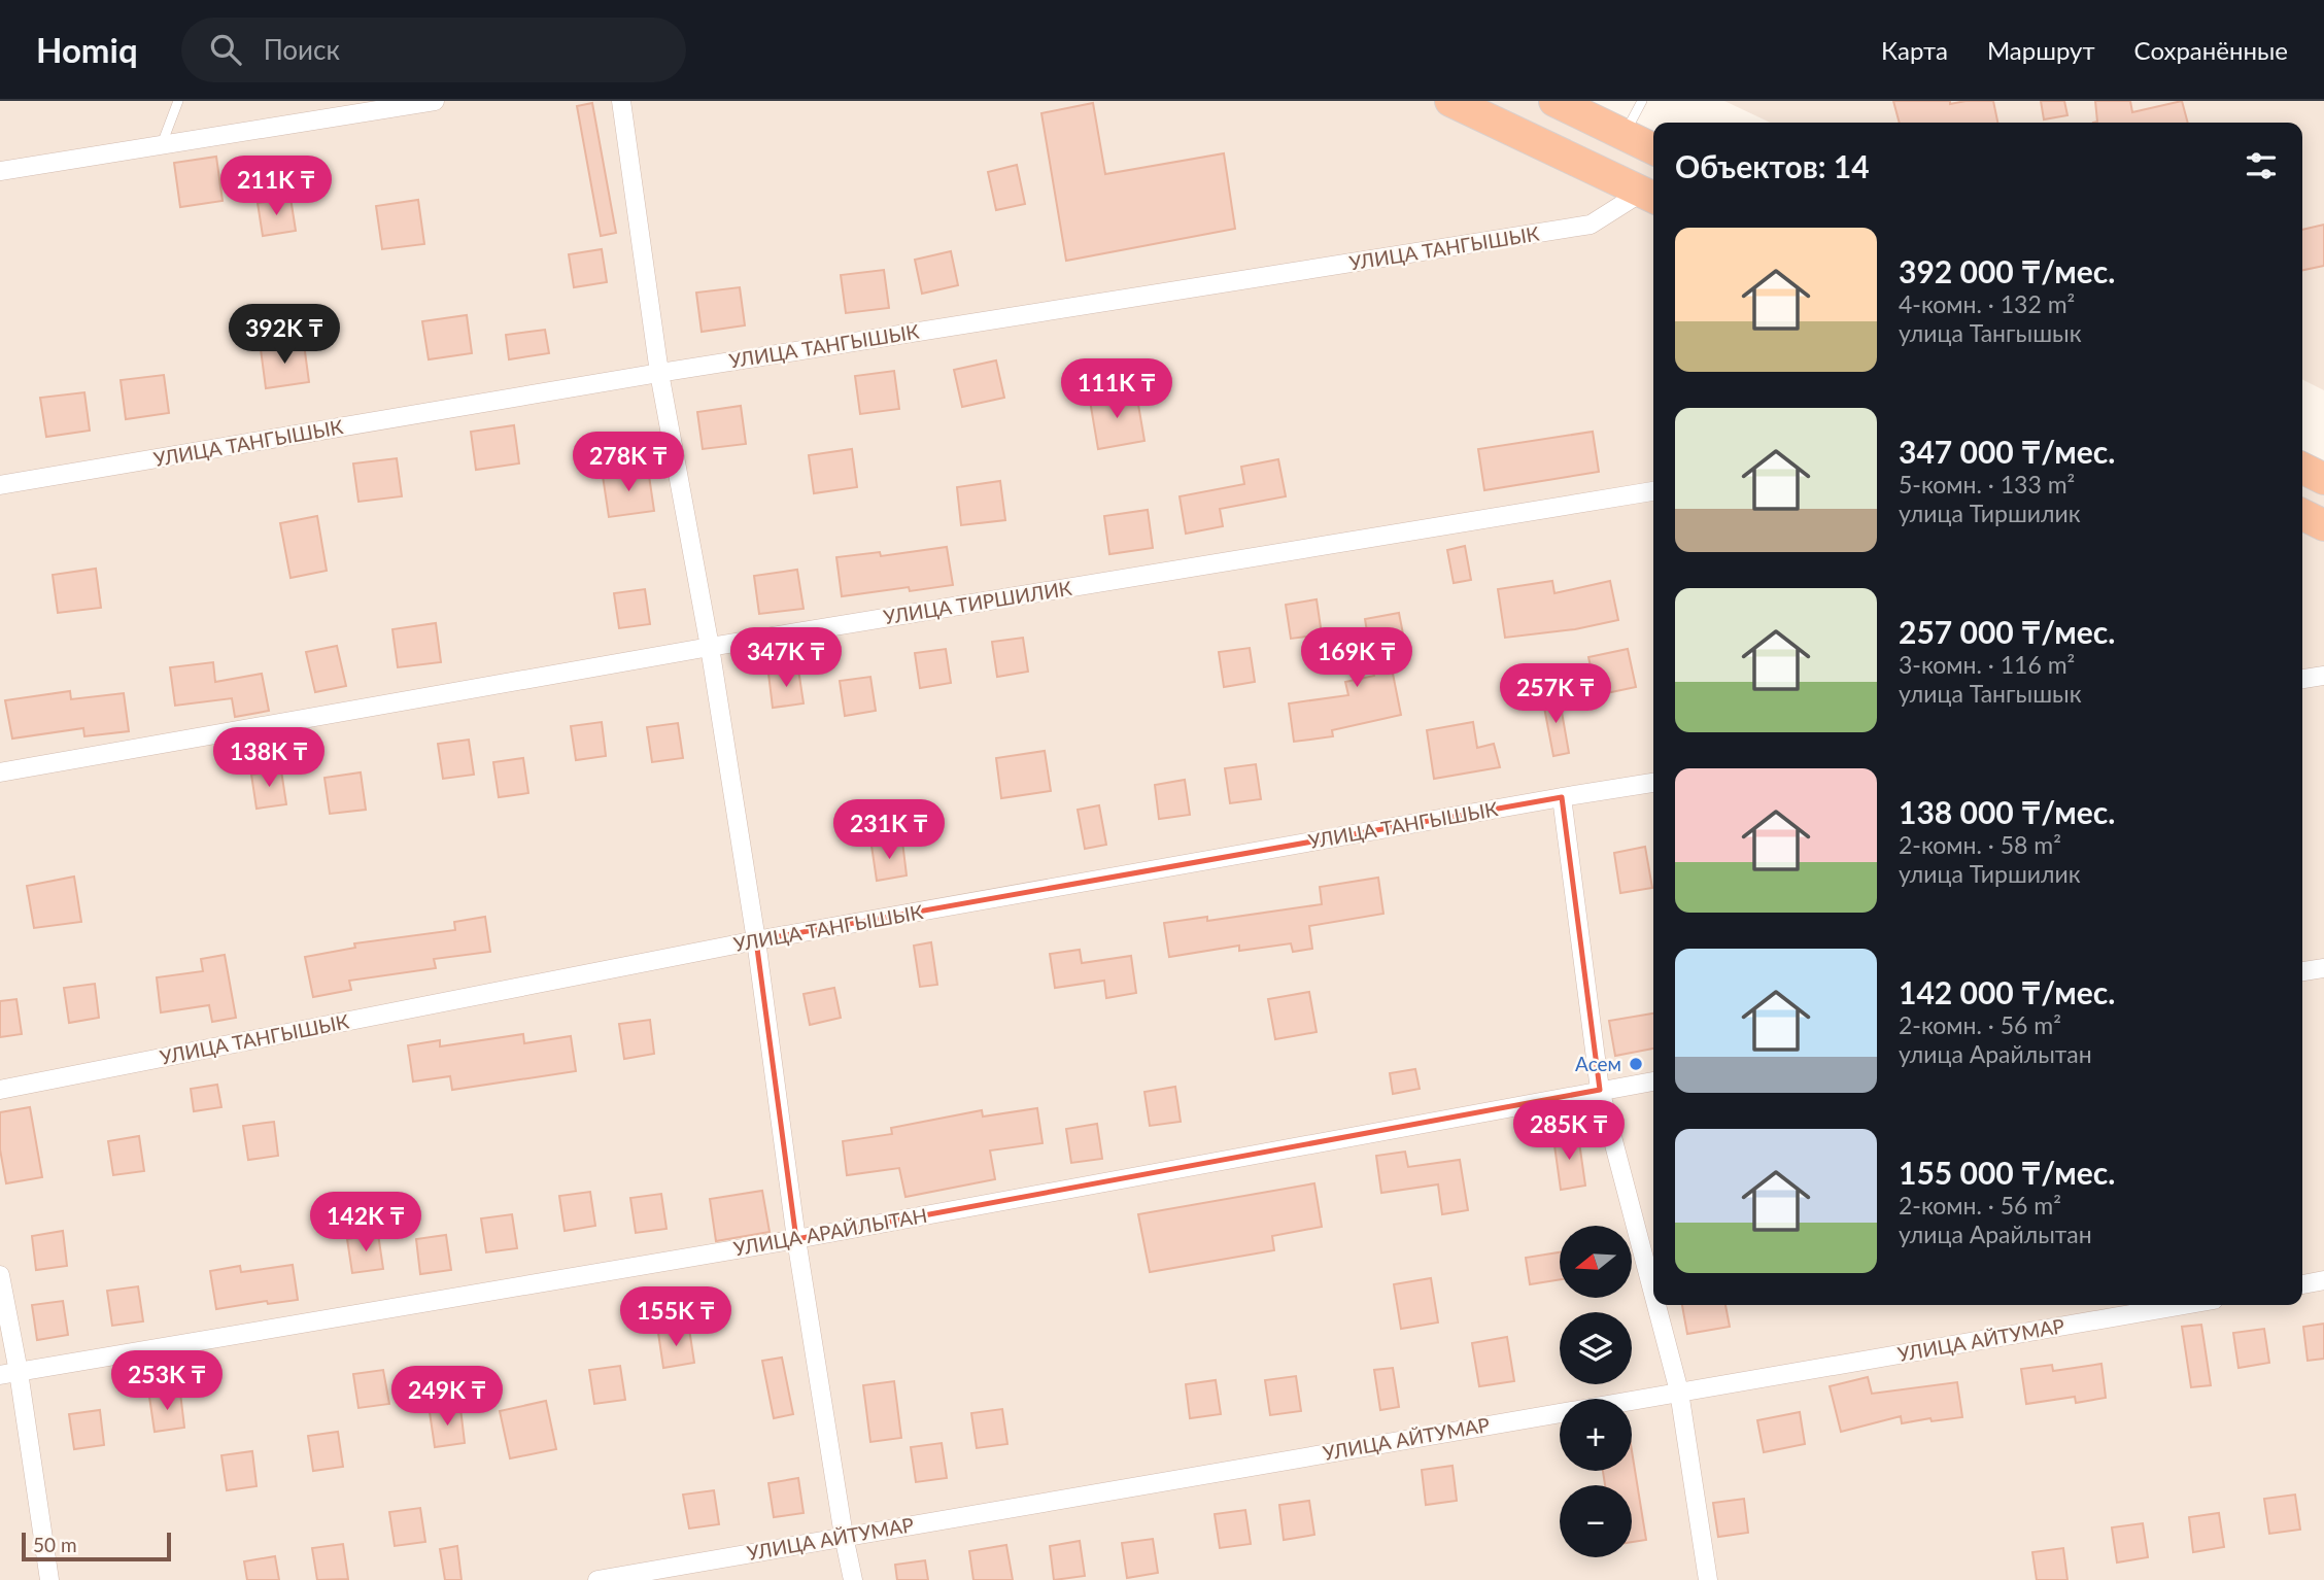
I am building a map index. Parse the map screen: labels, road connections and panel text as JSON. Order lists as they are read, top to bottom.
{
  "streets": {
    "street": [
      "УЛИЦА ТАНГЫШЫК",
      "УЛИЦА ТИРШИЛИК",
      "УЛИЦА АРАЙЛЫТАН",
      "УЛИЦА АЙТУМАР"
    ]
  },
  "places": ["Асем"],
  "scale_bar": "50 m",
  "north": "left",
  "page": {
    "header": "Homiq",
    "search": "Поиск",
    "nav": ["Карта", "Маршрут", "Сохранённые"],
    "heading": "Объектов: 14",
    "price": [
      "211K ₸",
      "392K ₸",
      "111K ₸",
      "278K ₸",
      "347K ₸",
      "169K ₸",
      "257K ₸",
      "138K ₸",
      "231K ₸",
      "285K ₸",
      "142K ₸",
      "155K ₸",
      "253K ₸",
      "249K ₸"
    ],
    "list": [
      {
        "name": "392 000 ₸/мес.",
        "note": "4-комн. · 132 m² · улица Тангышык"
      },
      {
        "name": "347 000 ₸/мес.",
        "note": "5-комн. · 133 m² · улица Тиршилик"
      },
      {
        "name": "257 000 ₸/мес.",
        "note": "3-комн. · 116 m² · улица Тангышык"
      },
      {
        "name": "138 000 ₸/мес.",
        "note": "2-комн. · 58 m² · улица Тиршилик"
      },
      {
        "name": "142 000 ₸/мес.",
        "note": "2-комн. · 56 m² · улица Арайлытан"
      },
      {
        "name": "155 000 ₸/мес.",
        "note": "2-комн. · 56 m² · улица Арайлытан"
      }
    ],
    "map_buttons": ["+", "−"],
    "scale": "50 m"
  }
}
